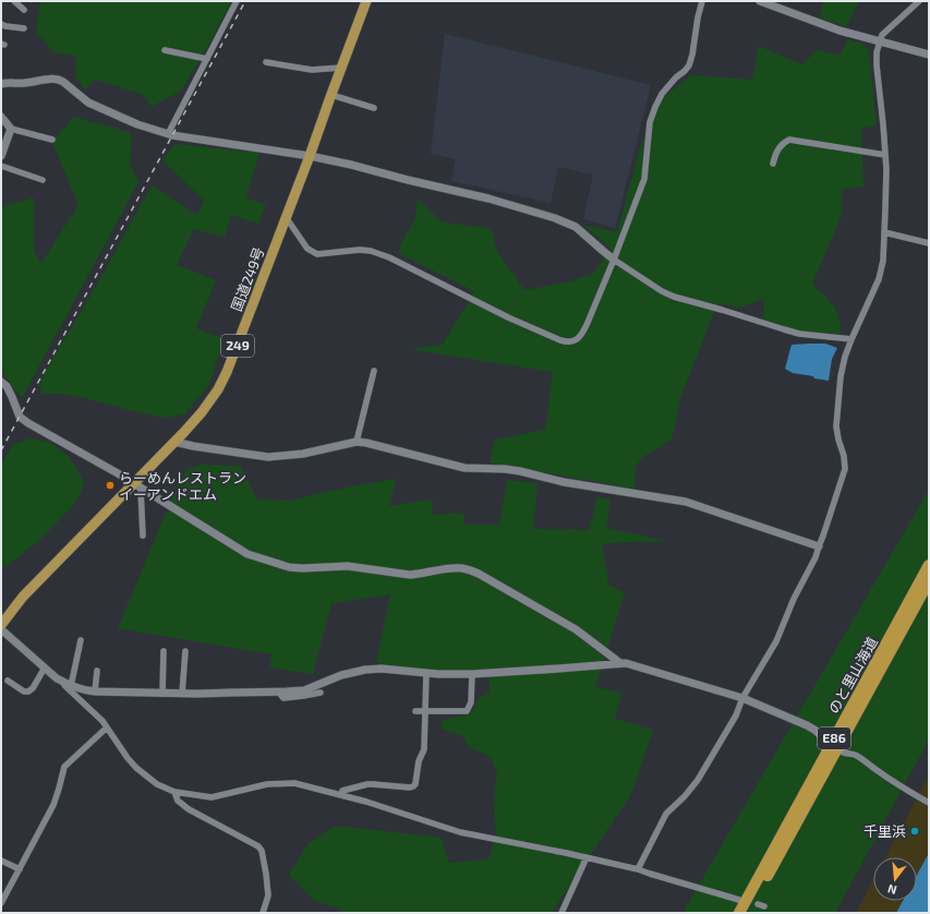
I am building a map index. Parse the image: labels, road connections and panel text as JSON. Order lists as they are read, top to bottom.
{
  "streets": {
    "highway": [
      "国道249号",
      "249",
      "のと里山海道",
      "E86"
    ]
  },
  "places": ["らーめんレストラン イーアンドエム", "千里浜"],
  "north": "bottom"
}
